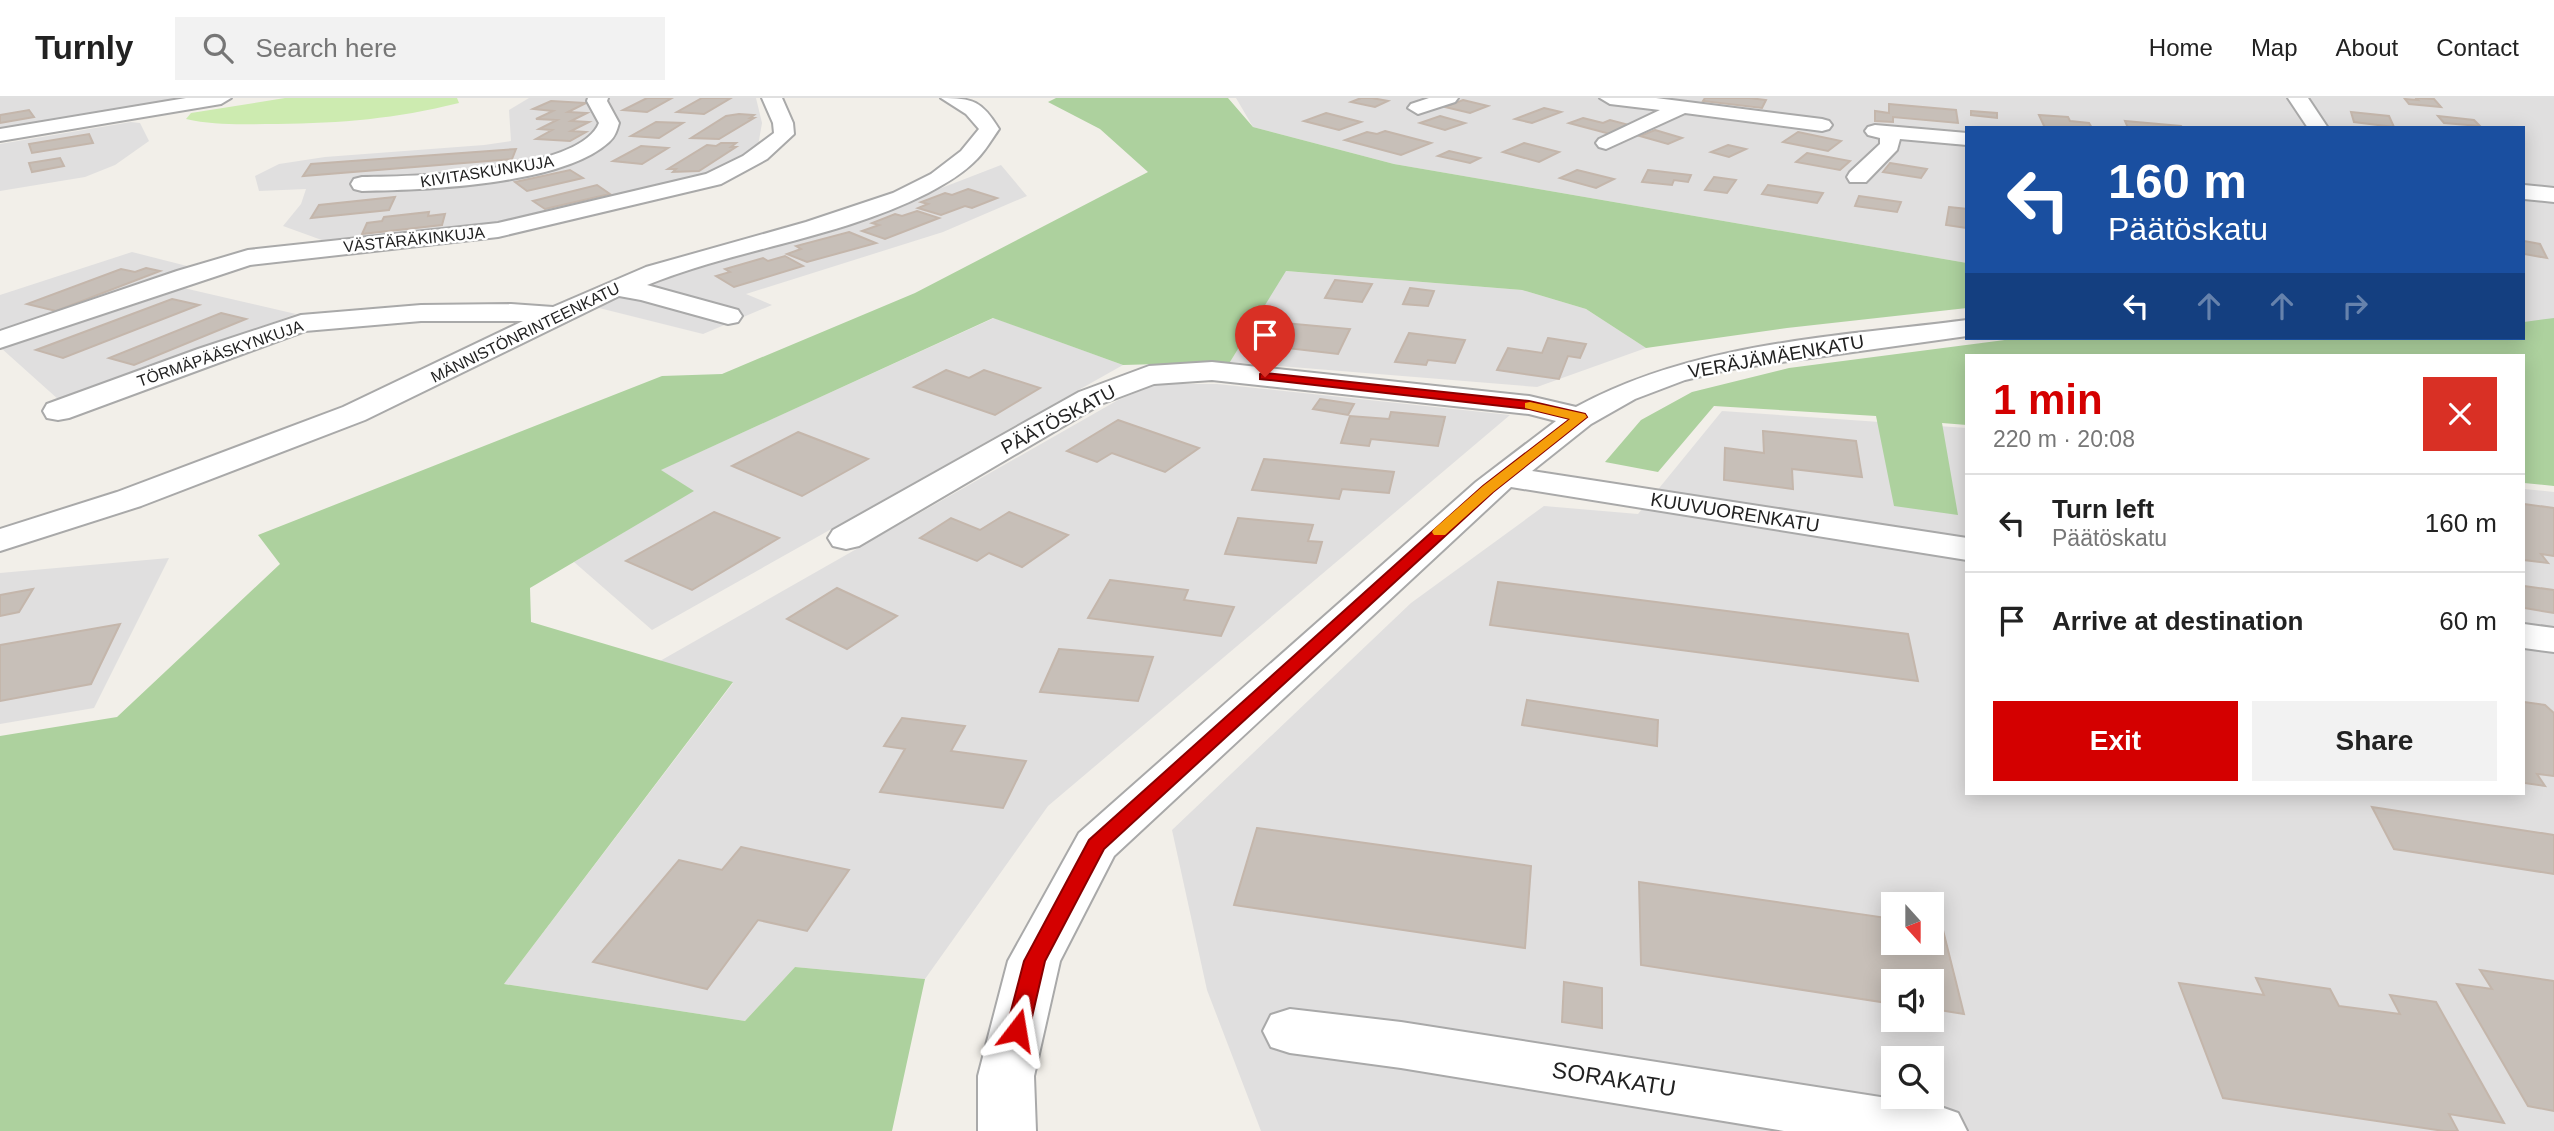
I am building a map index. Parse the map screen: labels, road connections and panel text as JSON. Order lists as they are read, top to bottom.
{
  "streets": {
    "street": [
      "KIVITASKUNKUJA",
      "VÄSTÄRÄKINKUJA",
      "MÄNNISTÖNRINTEENKATU",
      "TÖRMÄPÄÄSKYNKUJA",
      "VERÄJÄMÄENKATU",
      "PÄÄTÖSKATU",
      "KUUVUORENKATU",
      "SORAKATU"
    ]
  },
  "crossings": [
    ["MÄNNISTÖNRINTEENKATU", "TÖRMÄPÄÄSKYNKUJA"],
    ["VERÄJÄMÄENKATU", "PÄÄTÖSKATU"],
    ["VERÄJÄMÄENKATU", "KUUVUORENKATU"]
  ],
  "north": "bottom",
  "page": {
    "header": "Turnly",
    "search": "Search here",
    "nav": [
      "Home",
      "Map",
      "About",
      "Contact"
    ],
    "turn": ["160 m", "Päätöskatu"],
    "heading": ["1 min", "220 m · 20:08"],
    "list": [
      {
        "name": "Turn left",
        "note": "Päätöskatu",
        "value": "160 m"
      },
      {
        "name": "Arrive at destination",
        "value": "60 m"
      }
    ],
    "buttons": ["Exit", "Share"]
  }
}
